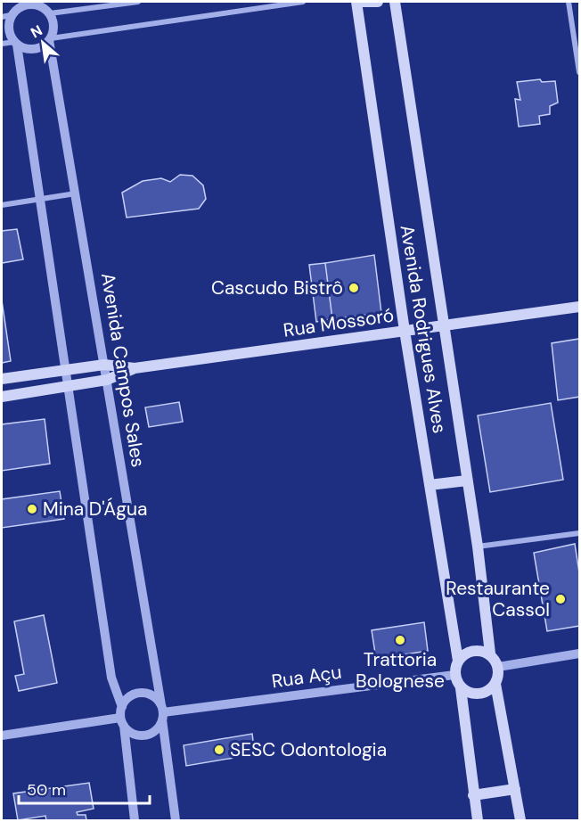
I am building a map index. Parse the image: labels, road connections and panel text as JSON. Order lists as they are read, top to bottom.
{
  "streets": {
    "main road": ["Rua Mossoró", "Avenida Rodrigues Alves"],
    "street": ["Avenida Campos Sales", "Rua Açu"]
  },
  "crossings": [
    ["Rua Mossoró", "Avenida Rodrigues Alves"],
    ["Rua Mossoró", "Avenida Campos Sales"],
    ["Avenida Rodrigues Alves", "Rua Açu"],
    ["Avenida Campos Sales", "Rua Açu"]
  ],
  "places": [
    "Cascudo Bistrô",
    "Mina D'Água",
    "Restaurante Cassol",
    "Trattoria Bolognese",
    "SESC Odontologia"
  ],
  "scale_bar": "50 m",
  "north": "top left"
}
